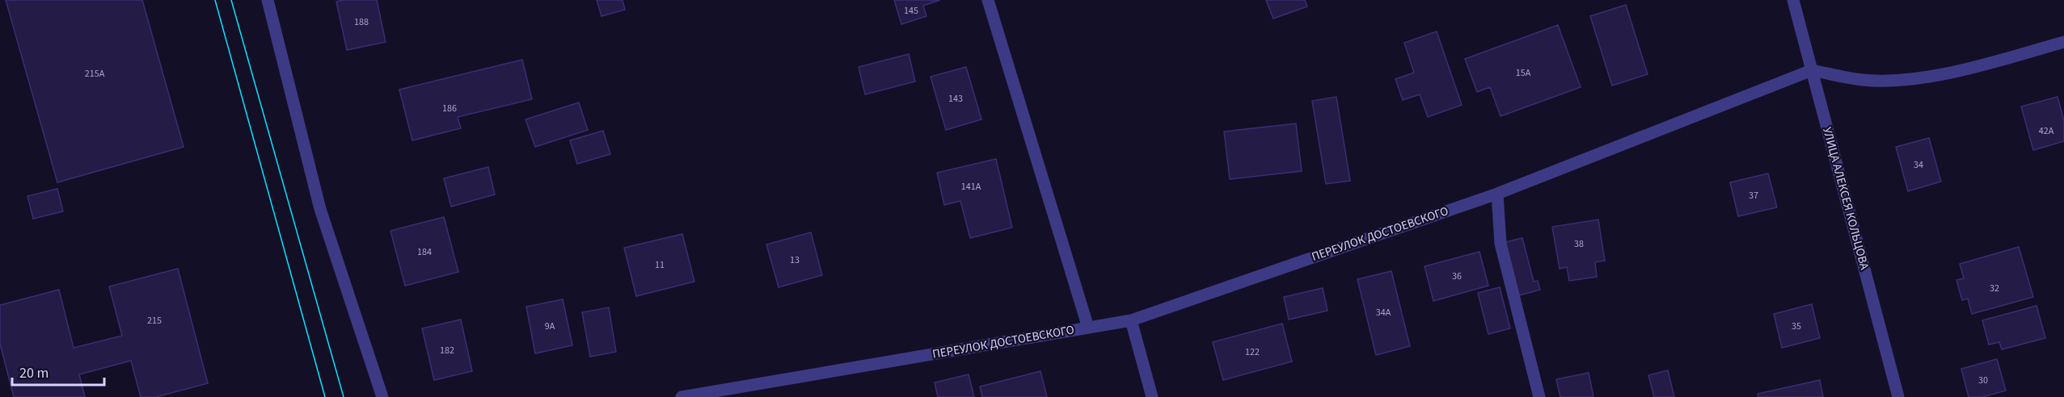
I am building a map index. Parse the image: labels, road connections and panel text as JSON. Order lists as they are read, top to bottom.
{
  "streets": {
    "street": ["УЛИЦА АЛЕКСЕЯ КОЛЬЦОВА", "ПЕРЕУЛОК ДОСТОЕВСКОГО"]
  },
  "crossings": [
    ["УЛИЦА АЛЕКСЕЯ КОЛЬЦОВА", "ПЕРЕУЛОК ДОСТОЕВСКОГО"]
  ],
  "house_numbers": [
    "145",
    "188",
    "15А",
    "215А",
    "143",
    "186",
    "42А",
    "34",
    "141А",
    "37",
    "38",
    "184",
    "13",
    "11",
    "36",
    "32",
    "34А",
    "215",
    "9А",
    "35",
    "182",
    "122",
    "30"
  ],
  "scale_bar": "20 m"
}
